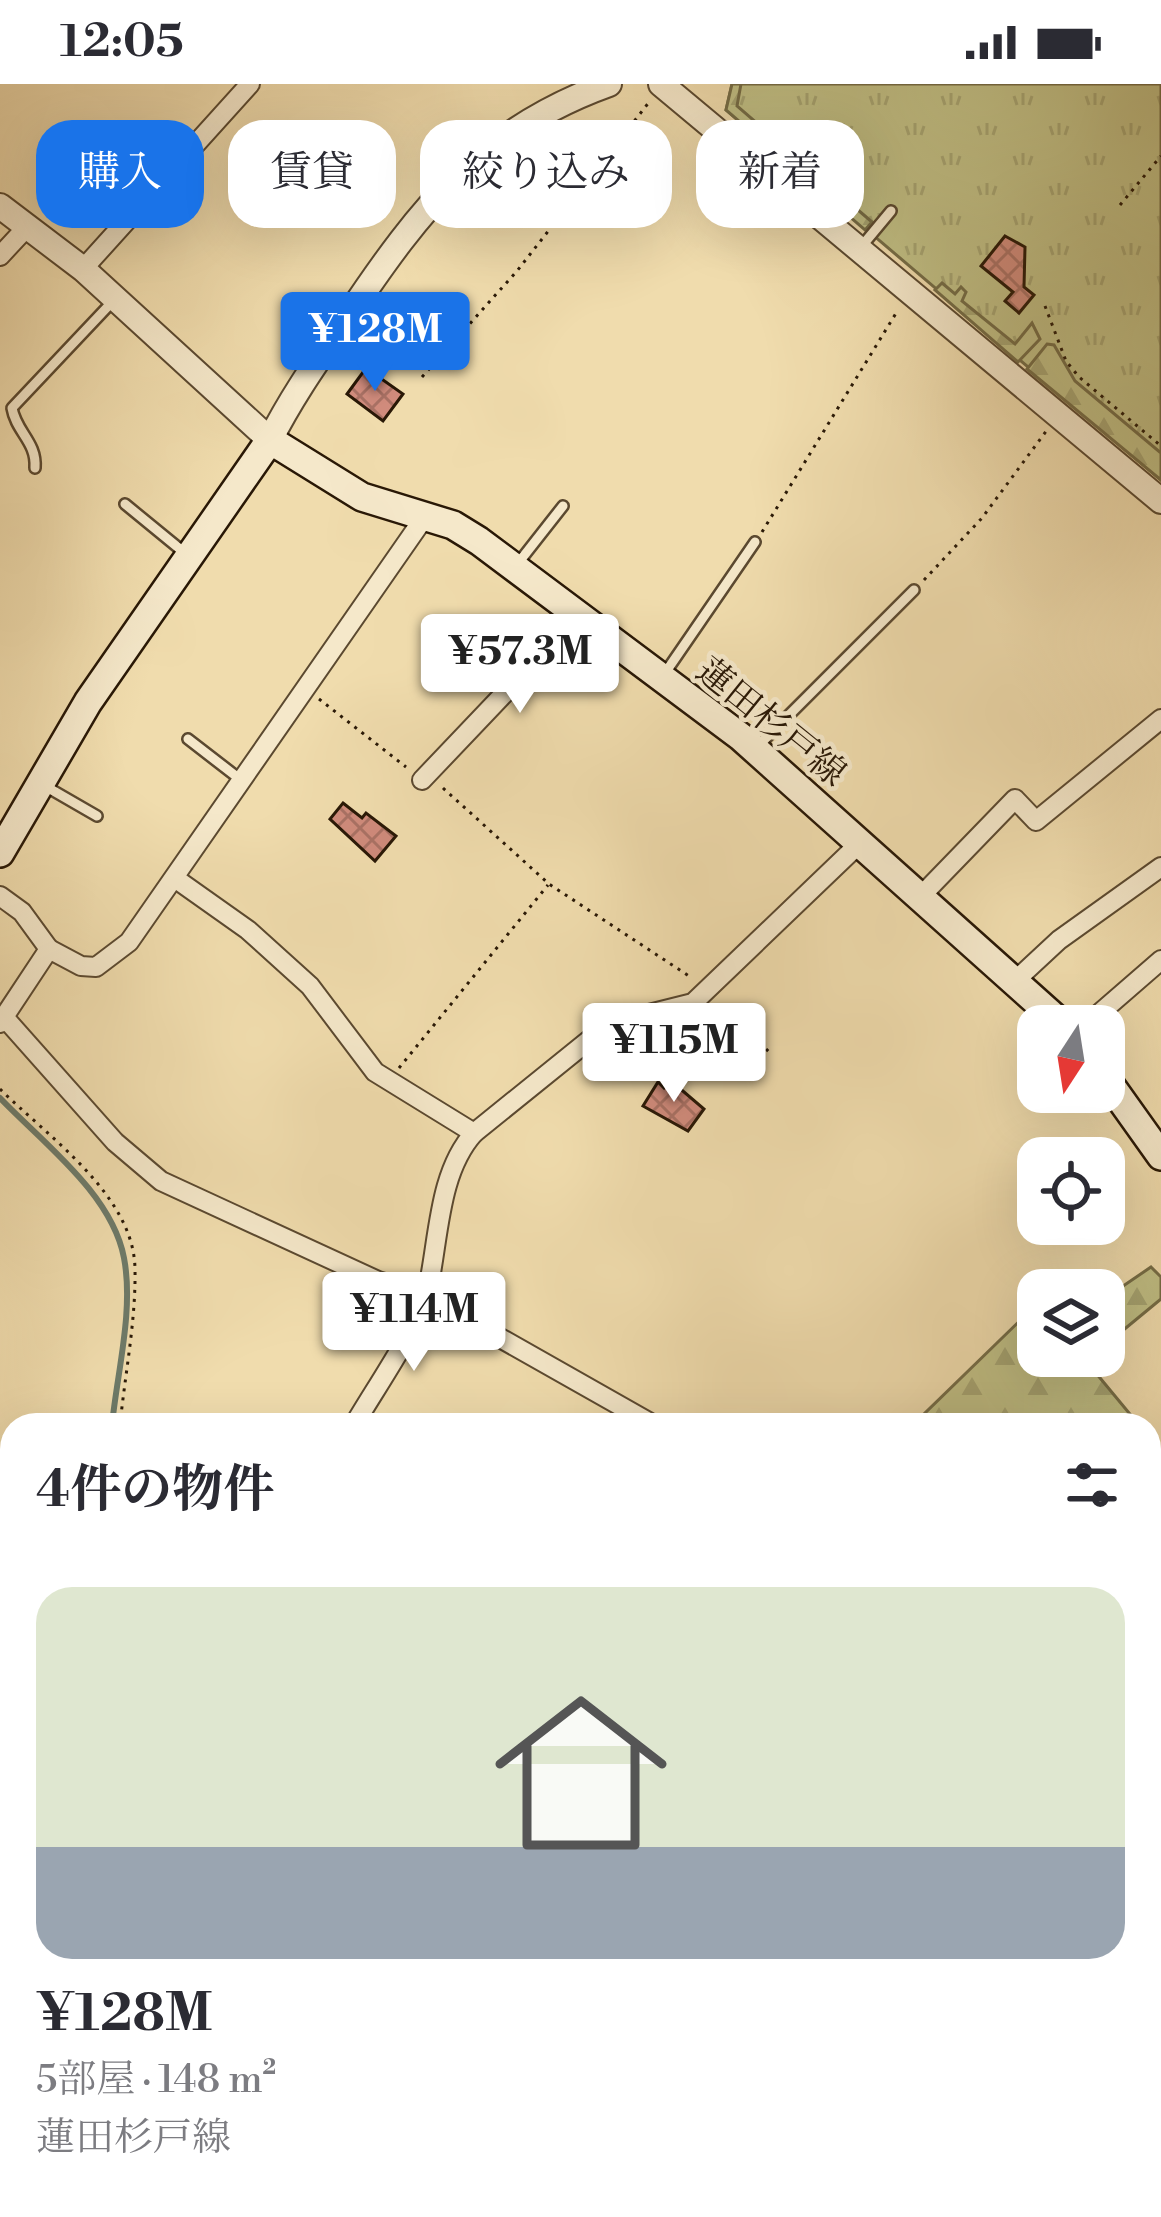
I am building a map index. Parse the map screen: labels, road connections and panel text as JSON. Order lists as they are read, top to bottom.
{
  "streets": {
    "main road": ["蓮田杉戸線"]
  },
  "north": "bottom",
  "page": {
    "status": "12:05",
    "chip": [
      "購入",
      "賃貸",
      "絞り込み",
      "新着"
    ],
    "price": [
      "¥128M",
      "¥57.3M",
      "¥115M",
      "¥114M"
    ],
    "heading": "4件の物件",
    "list": [
      {
        "name": "¥128M",
        "note": "5部屋 · 148 m² · 蓮田杉戸線"
      }
    ]
  }
}
